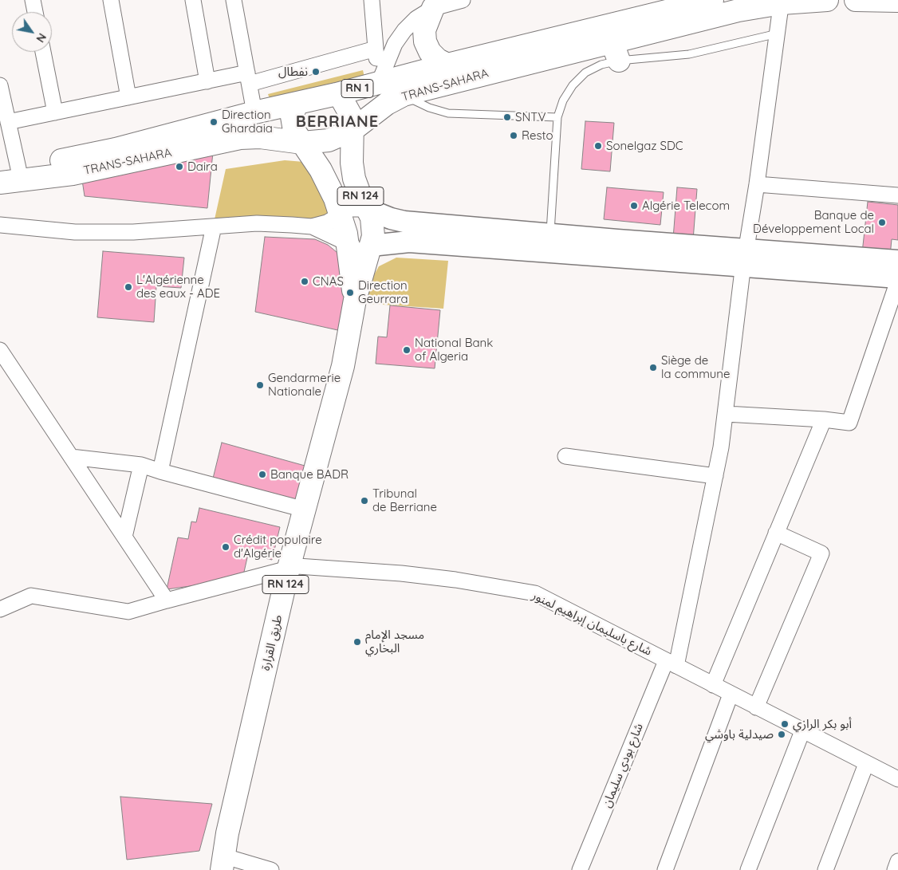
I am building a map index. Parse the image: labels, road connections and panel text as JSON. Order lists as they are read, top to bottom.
{
  "streets": {
    "main road": [
      "TRANS-SAHARA",
      "RN 1",
      "RN 124",
      "طريق القرارة"
    ],
    "street": ["شارع باسليمان إبراهيم لمنور", "شارع بودي سليمان"]
  },
  "crossings": [
    ["TRANS-SAHARA", "RN 124"],
    ["TRANS-SAHARA", "شارع بودي سليمان"],
    ["RN 124", "طريق القرارة"],
    ["شارع باسليمان إبراهيم لمنور", "طريق القرارة"],
    ["شارع باسليمان إبراهيم لمنور", "شارع بودي سليمان"]
  ],
  "districts": ["BERRIANE"],
  "places": [
    "نفطال",
    "SNTV",
    "Direction Ghardaia",
    "Resto",
    "Sonelgaz SDC",
    "Daira",
    "Algérie Telecom",
    "Banque de Développement Local",
    "CNAS",
    "L'Algérienne des eaux - ADE",
    "Direction Geurrara",
    "National Bank of Algeria",
    "Siège de la commune",
    "Gendarmerie Nationale",
    "Banque BADR",
    "Tribunal de Berriane",
    "Crédit populaire d'Algérie",
    "مسجد الإمام البخاري",
    "أبو بكر الرازي",
    "صيدلية باوشي"
  ],
  "north": "bottom right"
}
